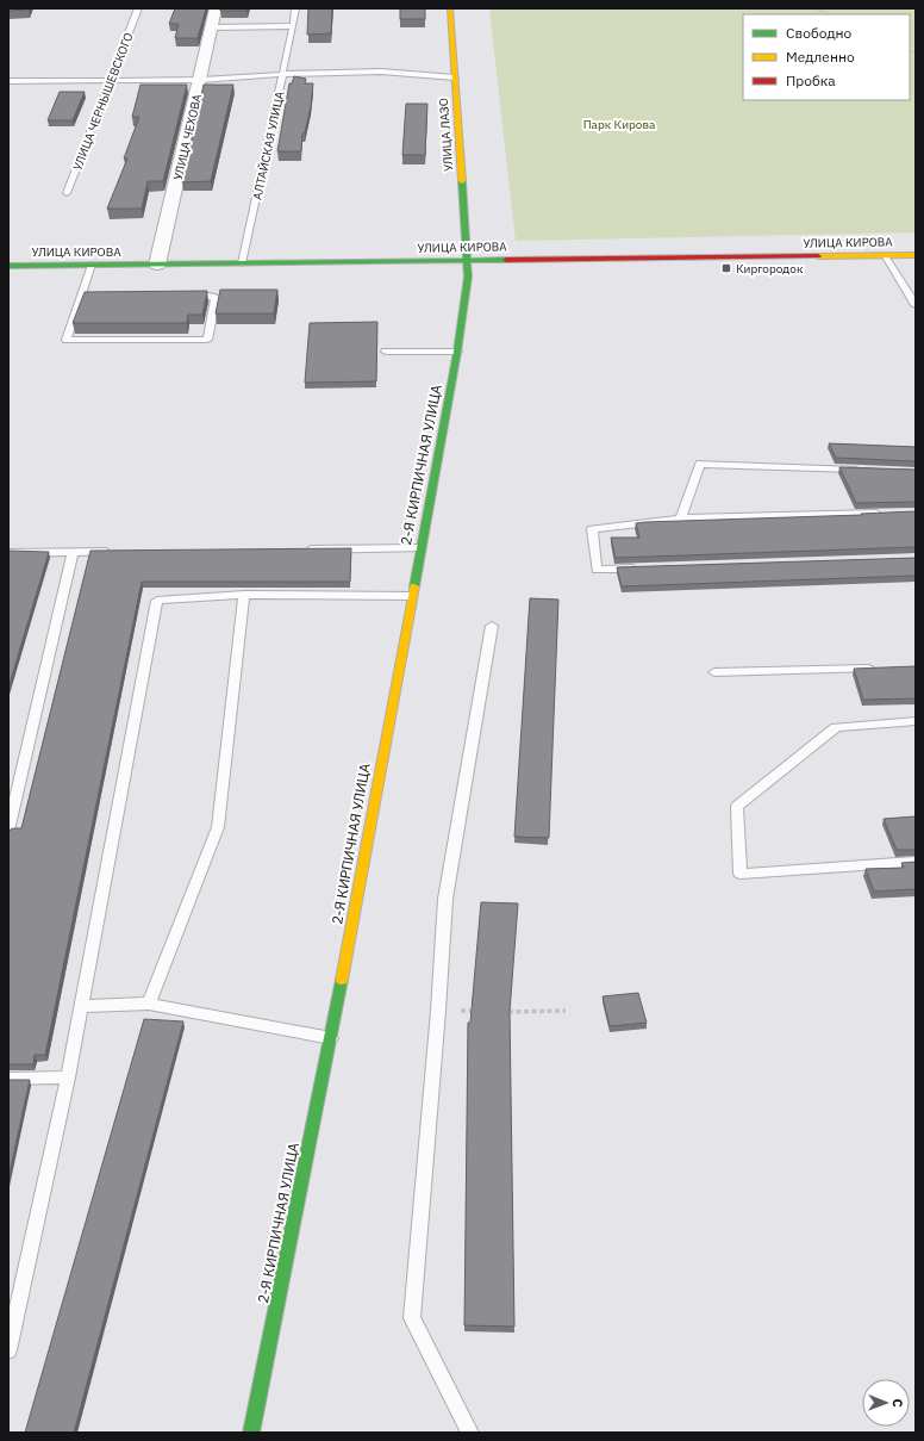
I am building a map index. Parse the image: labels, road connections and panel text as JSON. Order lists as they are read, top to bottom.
{
  "streets": {
    "street": [
      "УЛИЦА ЛАЗО",
      "УЛИЦА ЧЕХОВА",
      "УЛИЦА КИРОВА",
      "2-Я КИРПИЧНАЯ УЛИЦА"
    ],
    "lane": ["УЛИЦА ЧЕРНЫШЕВСКОГО", "АЛТАЙСКАЯ УЛИЦА"]
  },
  "crossings": [
    ["УЛИЦА ЛАЗО", "УЛИЦА КИРОВА"],
    ["УЛИЦА ЛАЗО", "2-Я КИРПИЧНАЯ УЛИЦА"],
    ["УЛИЦА ЧЕХОВА", "УЛИЦА КИРОВА"],
    ["АЛТАЙСКАЯ УЛИЦА", "УЛИЦА КИРОВА"],
    ["УЛИЦА КИРОВА", "2-Я КИРПИЧНАЯ УЛИЦА"]
  ],
  "parks": ["Парк Кирова"],
  "places": {
    "transit": ["Киргородок"]
  },
  "legend": ["Свободно", "Медленно", "Пробка"],
  "north": "right"
}
